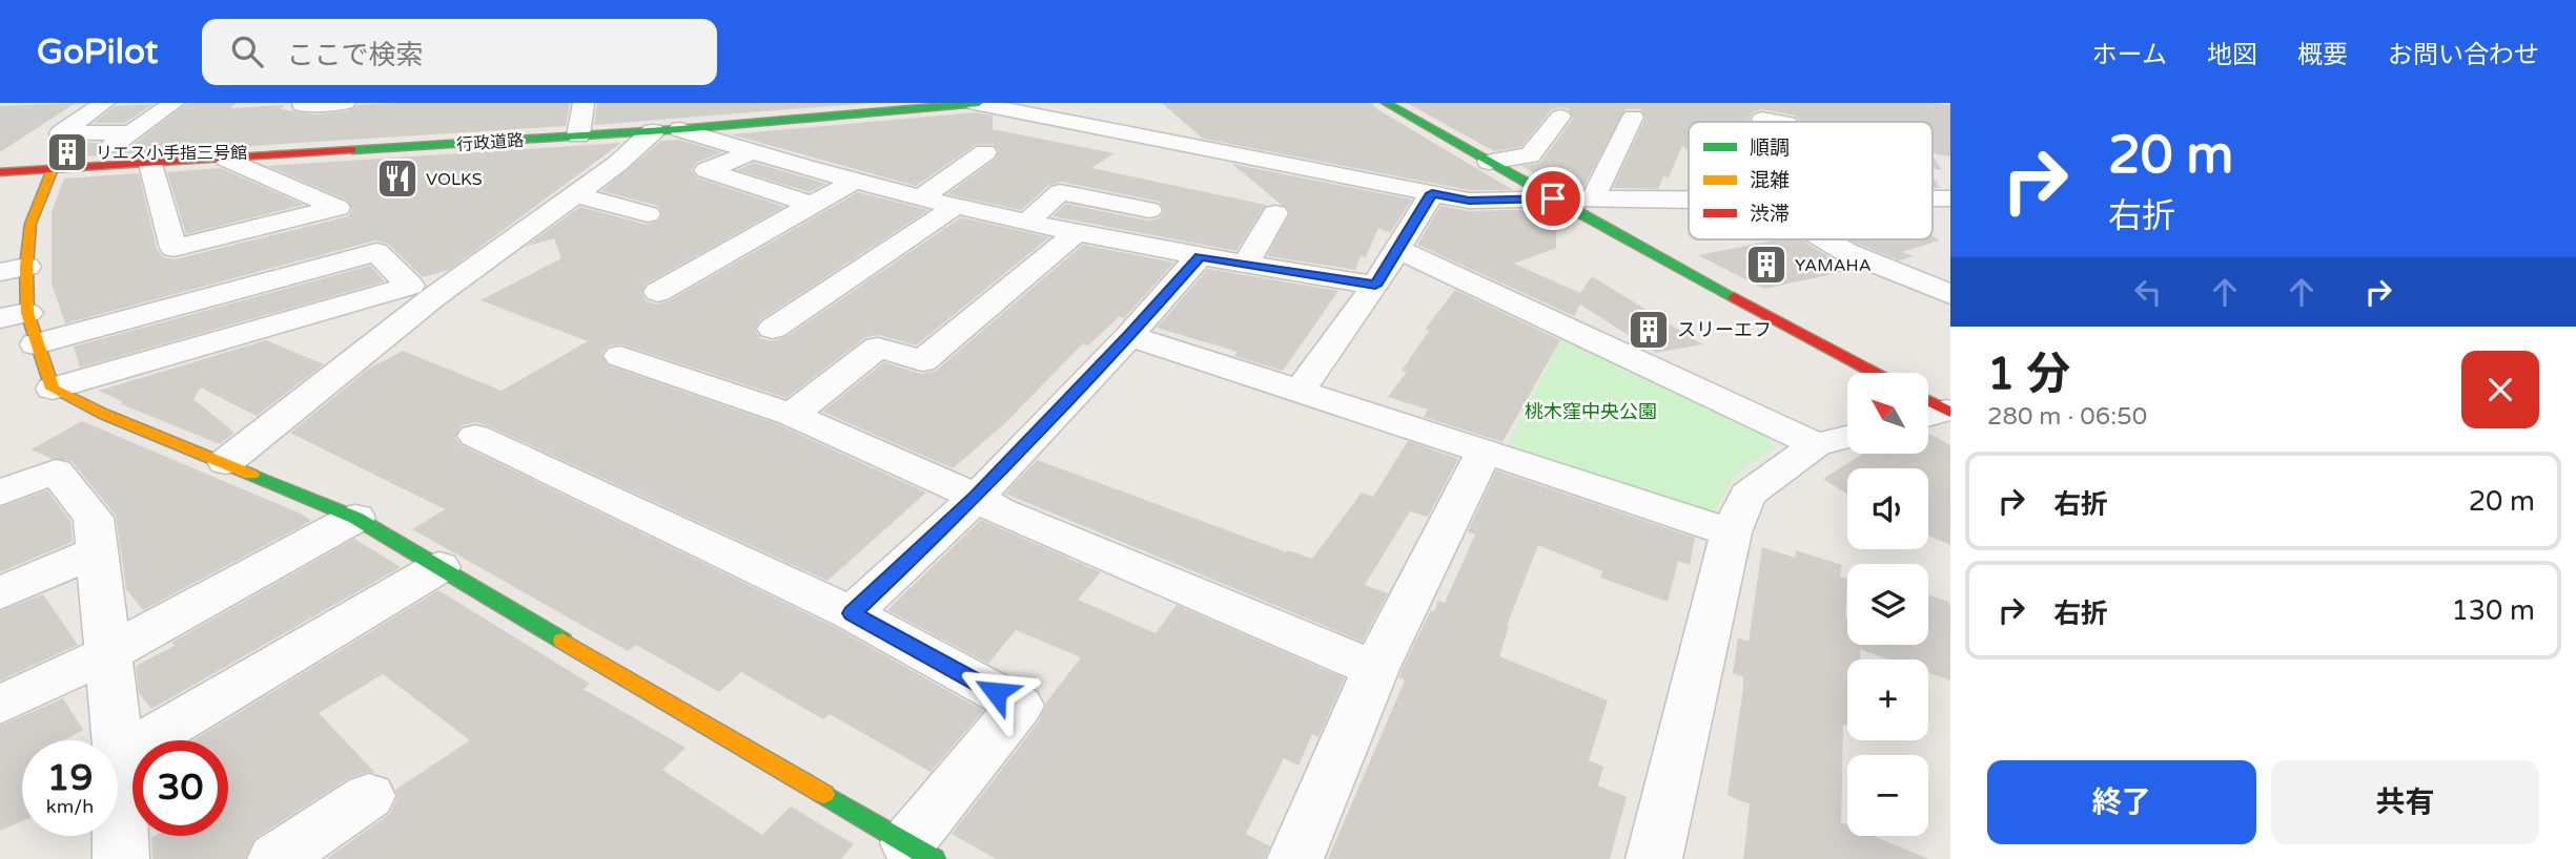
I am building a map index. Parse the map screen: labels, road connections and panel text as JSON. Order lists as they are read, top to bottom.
{
  "streets": {
    "main road": ["行政道路"]
  },
  "parks": ["桃木窪中央公園"],
  "places": {
    "building": ["リエス小手指三号館", "YAMAHA", "スリーエフ"],
    "restaurant": ["VOLKS"]
  },
  "legend": ["順調", "混雑", "渋滞"],
  "north": "top left",
  "page": {
    "header": "GoPilot",
    "search": "ここで検索",
    "nav": [
      "ホーム",
      "地図",
      "概要",
      "お問い合わせ"
    ],
    "turn": ["20 m", "右折"],
    "heading": ["1 分", "280 m · 06:50"],
    "map_buttons": ["+", "−"],
    "list": [
      {
        "name": "右折",
        "value": "20 m"
      },
      {
        "name": "右折",
        "value": "130 m"
      }
    ],
    "speed": "19 km/h",
    "limit": "30",
    "buttons": ["終了", "共有"]
  }
}
